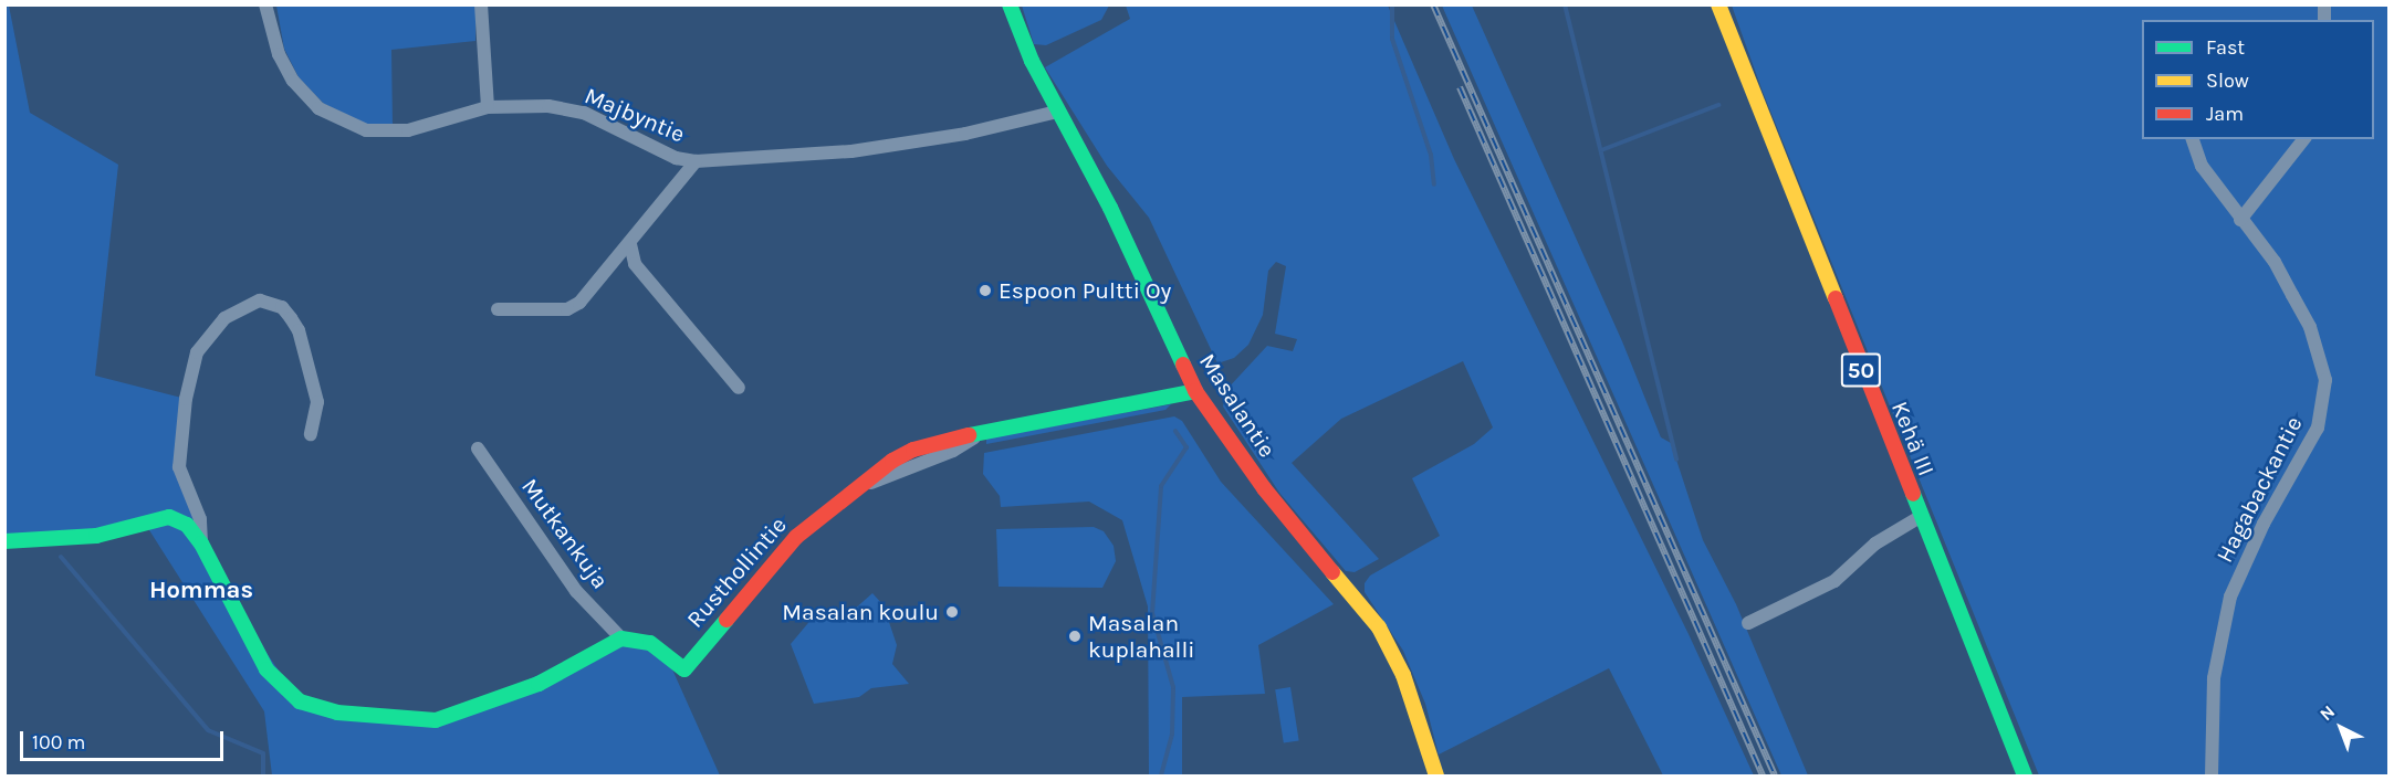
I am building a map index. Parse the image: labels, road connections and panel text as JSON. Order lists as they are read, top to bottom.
{
  "streets": {
    "main road": [
      "50",
      "Masalantie",
      "Kehä III",
      "Rusthollintie"
    ],
    "street": ["Majbyntie", "Hagabackantie", "Mutkankuja"]
  },
  "crossings": [
    ["Majbyntie", "Masalantie"],
    ["Masalantie", "Rusthollintie"],
    ["Mutkankuja", "Rusthollintie"]
  ],
  "districts": ["Hommas"],
  "places": ["Espoon Pultti Oy", "Masalan koulu", "Masalan kuplahalli"],
  "legend": ["Fast", "Slow", "Jam"],
  "scale_bar": "100 m",
  "north": "top left"
}
